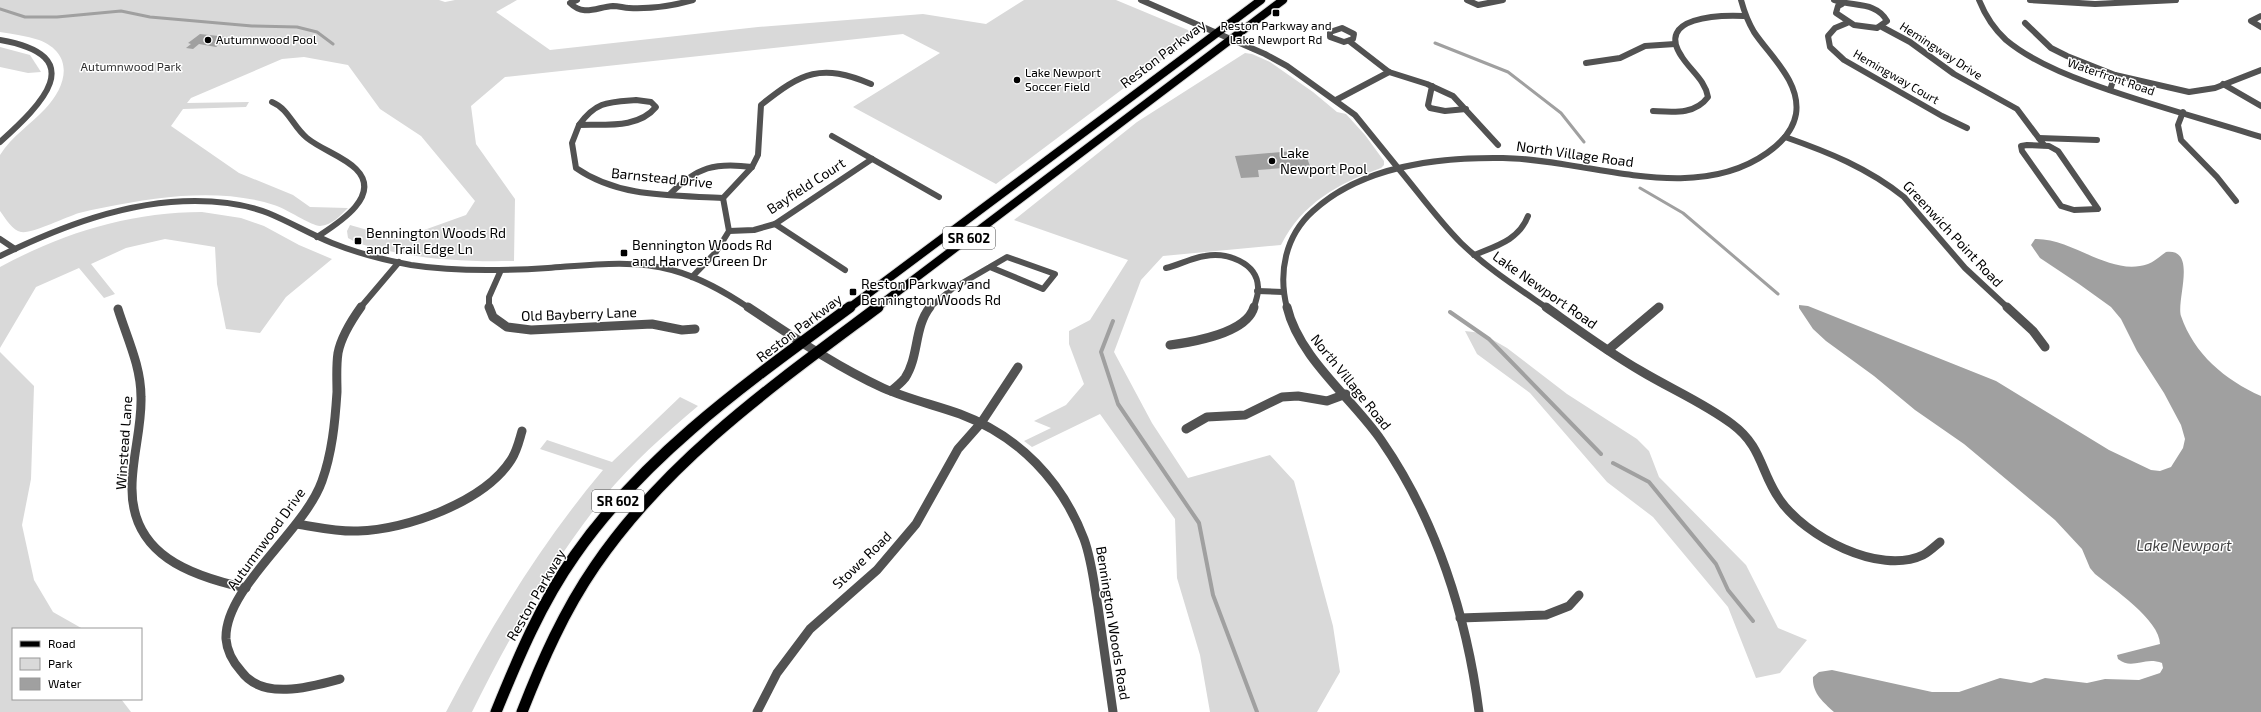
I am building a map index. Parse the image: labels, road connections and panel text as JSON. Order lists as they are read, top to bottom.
{
  "streets": {
    "main road": ["Reston Parkway", "SR 602"],
    "street": [
      "Hemingway Drive",
      "Hemingway Court",
      "Waterfront Road",
      "North Village Road",
      "Barnstead Drive",
      "Bayfield Court",
      "Greenwich Point Road",
      "Lake Newport Road",
      "Old Bayberry Lane",
      "Winstead Lane",
      "Autumnwood Drive",
      "Stowe Road",
      "Bennington Woods Road"
    ]
  },
  "crossings": [
    ["Reston Parkway", "Lake Newport Road"],
    ["Reston Parkway", "Bennington Woods Road"],
    ["North Village Road", "Greenwich Point Road"],
    ["North Village Road", "Lake Newport Road"],
    ["Old Bayberry Lane", "Bennington Woods Road"],
    ["Winstead Lane", "Autumnwood Drive"],
    ["Autumnwood Drive", "Bennington Woods Road"],
    ["Stowe Road", "Bennington Woods Road"]
  ],
  "water": ["Lake Newport"],
  "parks": ["Autumnwood Park"],
  "places": {
    "transit": [
      "Reston Parkway and Lake Newport Rd",
      "Bennington Woods Rd and Trail Edge Ln",
      "Bennington Woods Rd and Harvest Green Dr",
      "Reston Parkway and Bennington Woods Rd"
    ],
    "other": ["Autumnwood Pool", "Lake Newport Soccer Field", "Lake Newport Pool"]
  },
  "legend": ["Road", "Park", "Water"]
}
